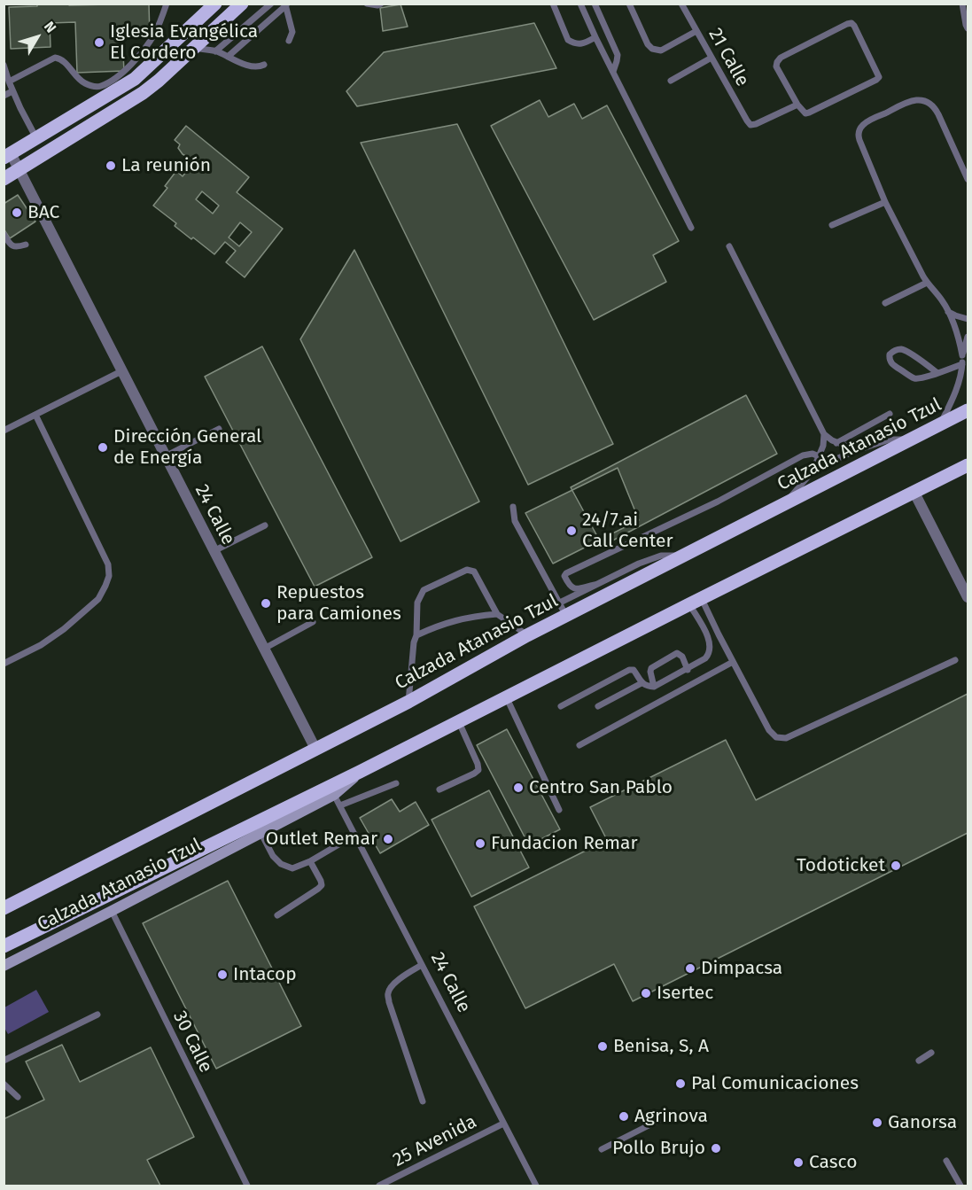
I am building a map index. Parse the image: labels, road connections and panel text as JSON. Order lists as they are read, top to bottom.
{
  "streets": {
    "main road": ["Calzada Atanasio Tzul"],
    "street": ["24 Calle"],
    "lane": ["21 Calle", "30 Calle", "25 Avenida"]
  },
  "crossings": [
    ["Calzada Atanasio Tzul", "24 Calle"],
    ["Calzada Atanasio Tzul", "30 Calle"],
    ["24 Calle", "25 Avenida"]
  ],
  "places": [
    "Iglesia Evangélica El Cordero",
    "La reunión",
    "BAC",
    "Dirección General de Energía",
    "24/7.ai Call Center",
    "Repuestos para Camiones",
    "Centro San Pablo",
    "Outlet Remar",
    "Fundacion Remar",
    "Todoticket",
    "Dimpacsa",
    "Intacop",
    "Isertec",
    "Benisa, S, A",
    "Pal Comunicaciones",
    "Agrinova",
    "Ganorsa",
    "Pollo Brujo",
    "Casco"
  ],
  "north": "top right"
}
